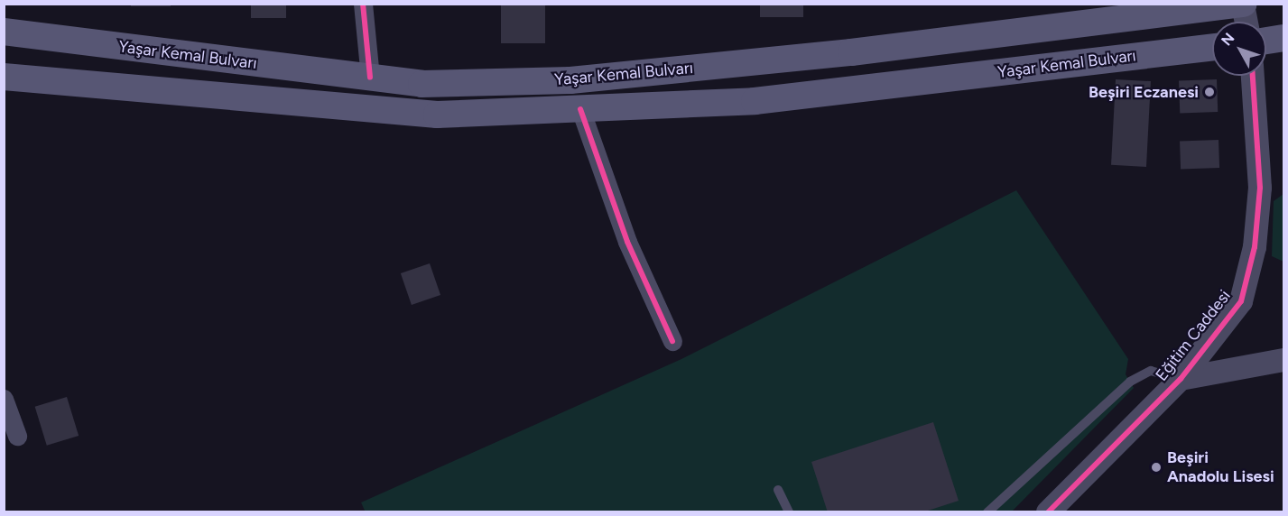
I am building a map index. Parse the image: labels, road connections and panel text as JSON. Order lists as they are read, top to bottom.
{
  "streets": {
    "main road": ["Yaşar Kemal Bulvarı"],
    "street": ["Eğitim Caddesi"]
  },
  "places": ["Beşiri Eczanesi", "Beşiri Anadolu Lisesi"],
  "north": "top left"
}
